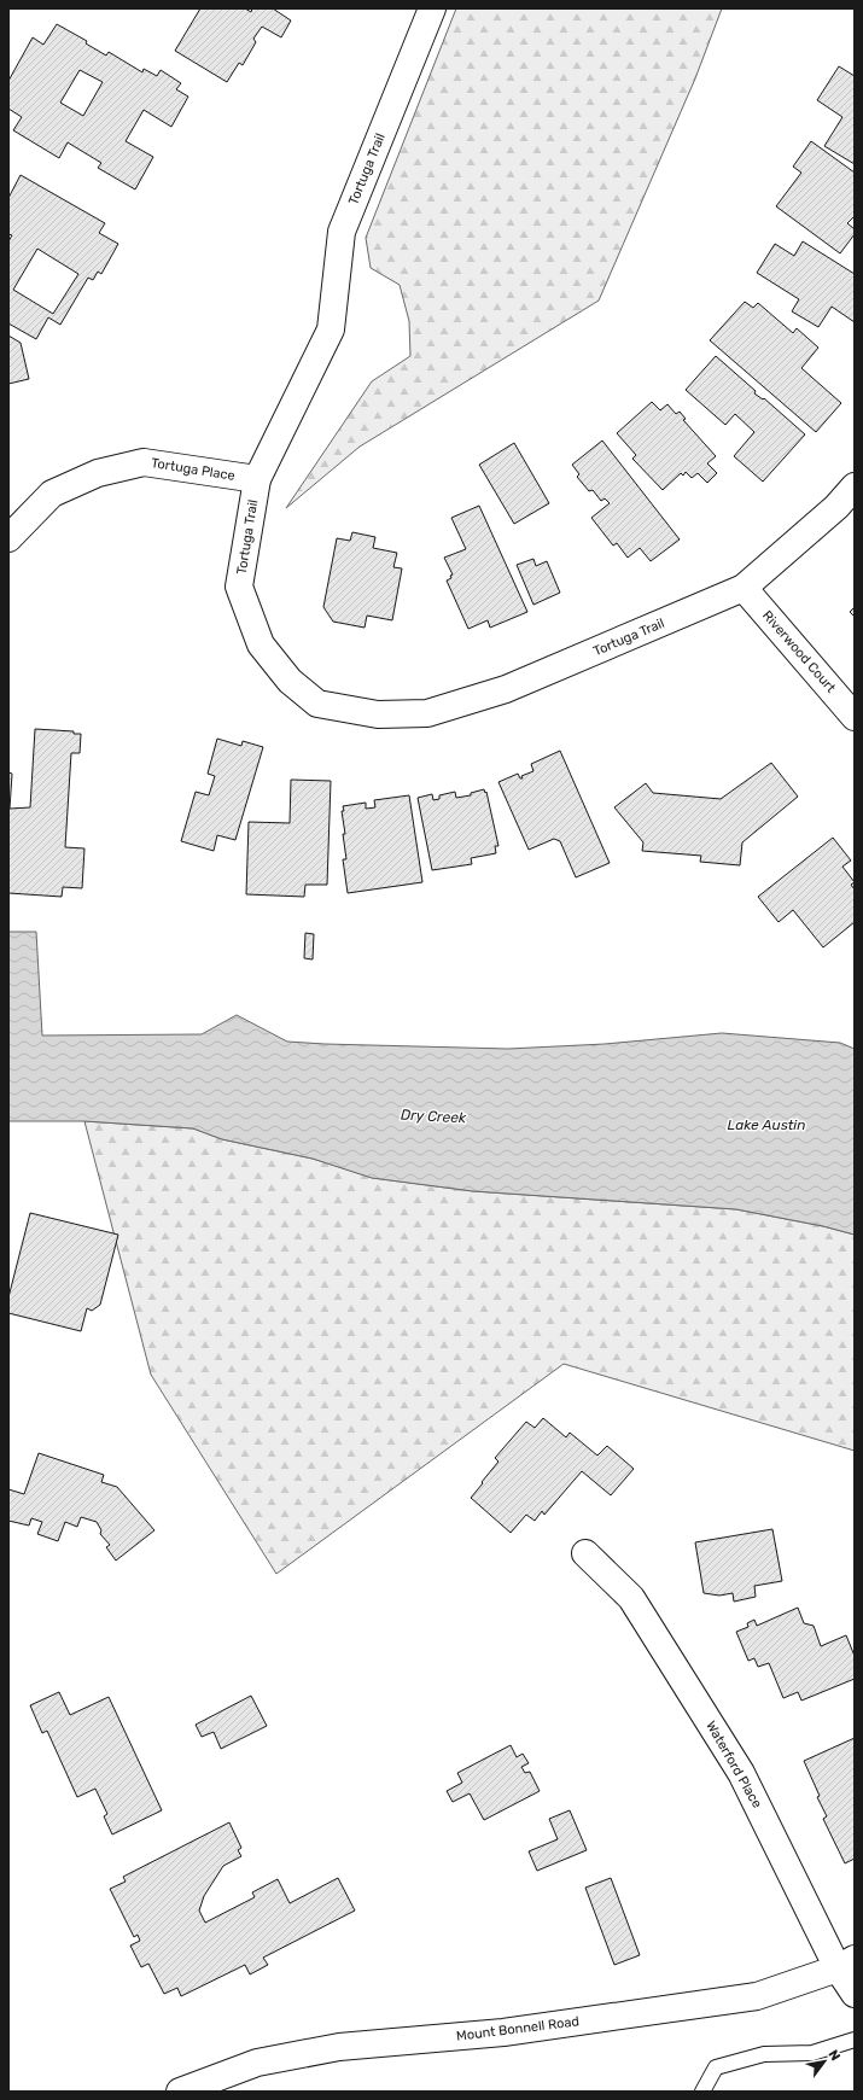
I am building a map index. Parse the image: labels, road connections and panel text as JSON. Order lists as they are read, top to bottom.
{
  "streets": {
    "street": [
      "Tortuga Trail",
      "Tortuga Place",
      "Riverwood Court",
      "Waterford Place",
      "Mount Bonnell Road"
    ]
  },
  "crossings": [
    ["Tortuga Trail", "Tortuga Place"],
    ["Tortuga Trail", "Riverwood Court"],
    ["Waterford Place", "Mount Bonnell Road"]
  ],
  "water": ["Dry Creek", "Lake Austin"],
  "north": "top right"
}
